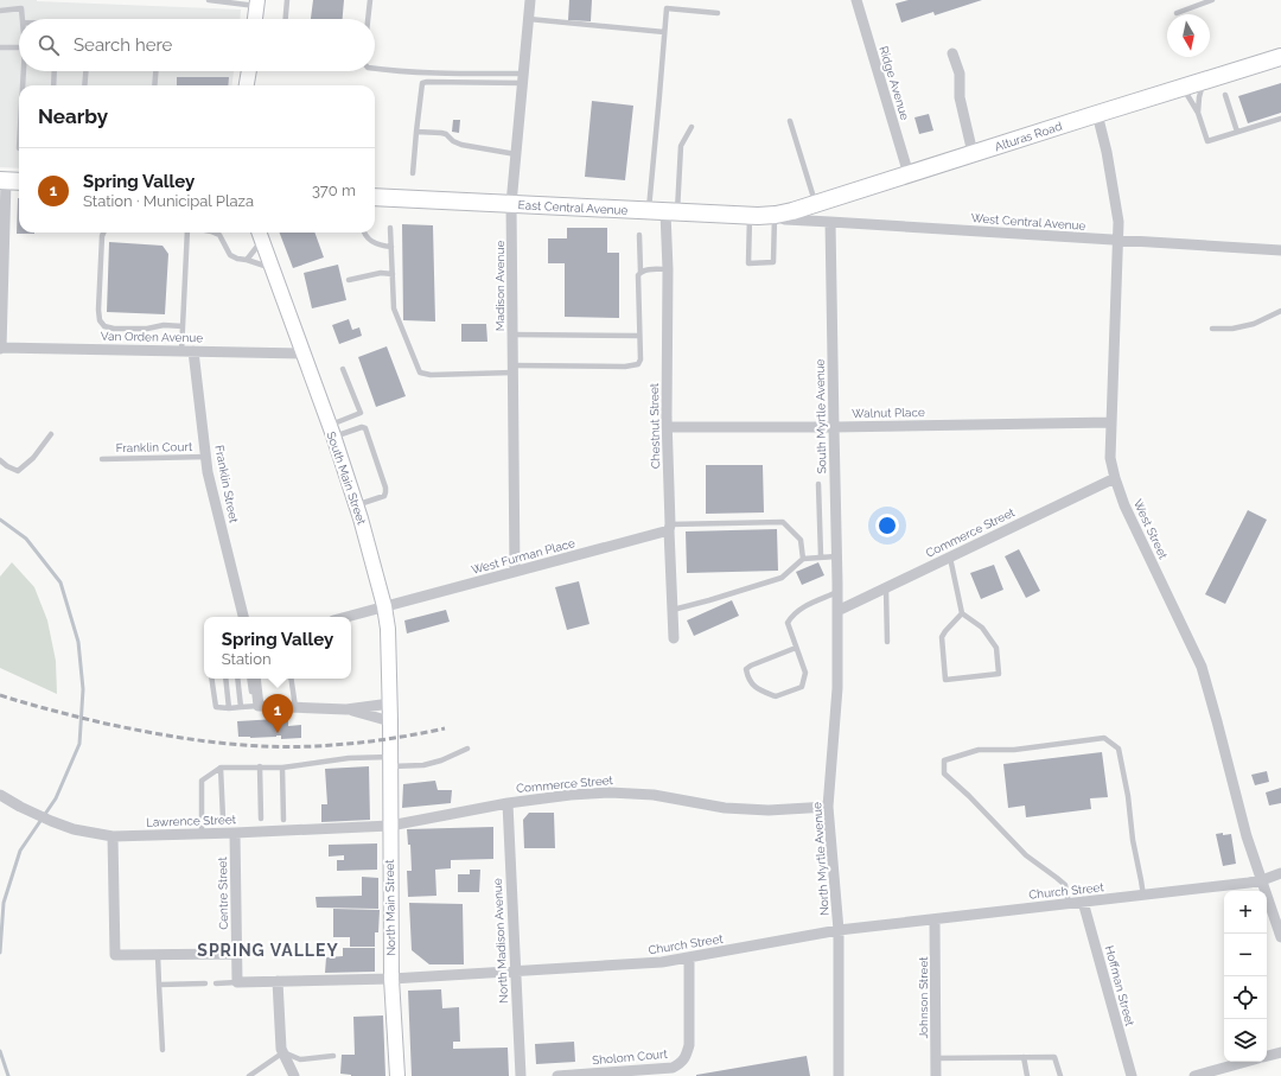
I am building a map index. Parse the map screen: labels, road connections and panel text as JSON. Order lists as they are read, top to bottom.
{
  "streets": {
    "main road": [
      "Alturas Road",
      "East Central Avenue",
      "South Main Street",
      "North Main Street"
    ],
    "street": [
      "Ridge Avenue",
      "West Central Avenue",
      "Madison Avenue",
      "Van Orden Avenue",
      "Walnut Place",
      "South Myrtle Avenue",
      "Chestnut Street",
      "Franklin Street",
      "West Street",
      "Commerce Street",
      "West Furman Place",
      "Lawrence Street",
      "North Myrtle Avenue",
      "Church Street",
      "Centre Street",
      "North Madison Avenue",
      "Hoffman Street",
      "Johnson Street",
      "Sholom Court"
    ],
    "lane": ["Franklin Court"]
  },
  "crossings": [
    ["Ridge Avenue", "Alturas Road"],
    ["Alturas Road", "East Central Avenue"],
    ["Alturas Road", "West Central Avenue"],
    ["Alturas Road", "West Street"],
    ["East Central Avenue", "West Central Avenue"],
    ["East Central Avenue", "Madison Avenue"],
    ["East Central Avenue", "Chestnut Street"],
    ["West Central Avenue", "South Myrtle Avenue"],
    ["West Central Avenue", "West Street"],
    ["Madison Avenue", "West Furman Place"],
    ["Van Orden Avenue", "South Main Street"],
    ["Van Orden Avenue", "Franklin Street"],
    ["Walnut Place", "South Myrtle Avenue"],
    ["Walnut Place", "Chestnut Street"],
    ["Walnut Place", "West Street"],
    ["South Myrtle Avenue", "Commerce Street"],
    ["South Myrtle Avenue", "North Myrtle Avenue"],
    ["Chestnut Street", "West Furman Place"],
    ["Franklin Court", "Franklin Street"],
    ["South Main Street", "West Furman Place"],
    ["South Main Street", "North Main Street"],
    ["West Street", "Commerce Street"],
    ["West Street", "Church Street"],
    ["Commerce Street", "Lawrence Street"],
    ["Commerce Street", "North Myrtle Avenue"],
    ["Commerce Street", "North Main Street"],
    ["Commerce Street", "North Madison Avenue"],
    ["Lawrence Street", "Centre Street"],
    ["Lawrence Street", "North Main Street"],
    ["North Myrtle Avenue", "Church Street"],
    ["Church Street", "North Main Street"],
    ["Church Street", "North Madison Avenue"],
    ["Church Street", "Hoffman Street"],
    ["Church Street", "Johnson Street"],
    ["Church Street", "Sholom Court"]
  ],
  "districts": ["SPRING VALLEY"],
  "north": "bottom",
  "page": {
    "search": "Search here",
    "heading": "Nearby",
    "list": [
      {
        "mark": "1",
        "name": "Spring Valley",
        "note": "Station · Municipal Plaza",
        "value": "370 m"
      }
    ],
    "popup": ["Spring Valley", "Station"],
    "pins": "1",
    "map_buttons": ["+", "−"]
  }
}
